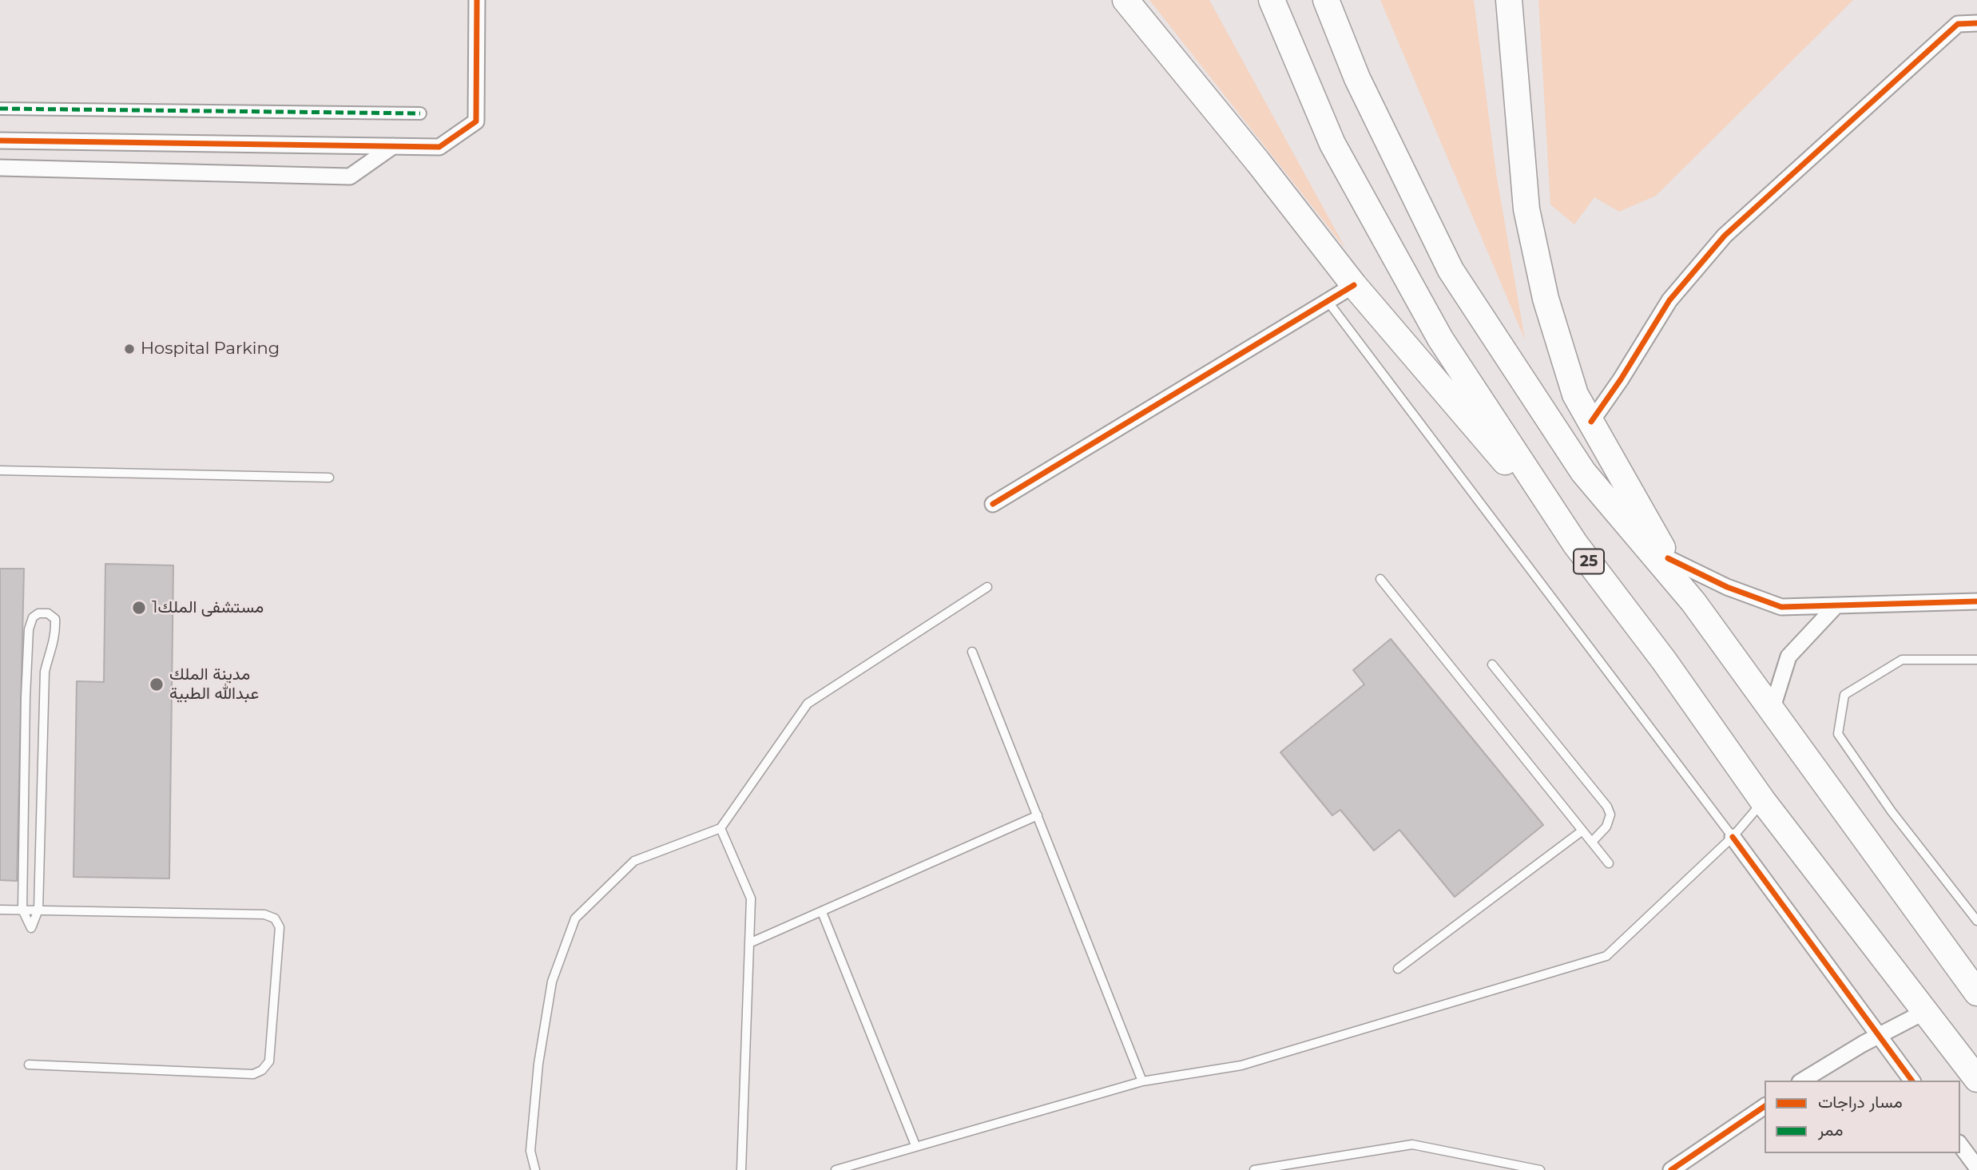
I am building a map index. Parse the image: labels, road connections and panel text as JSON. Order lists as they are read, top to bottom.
{
  "streets": {
    "main road": ["25"]
  },
  "places": ["Hospital Parking", "مستشفى الملك1", "مدينة الملك عبدالله الطبية"],
  "legend": ["مسار دراجات", "ممر"]
}
